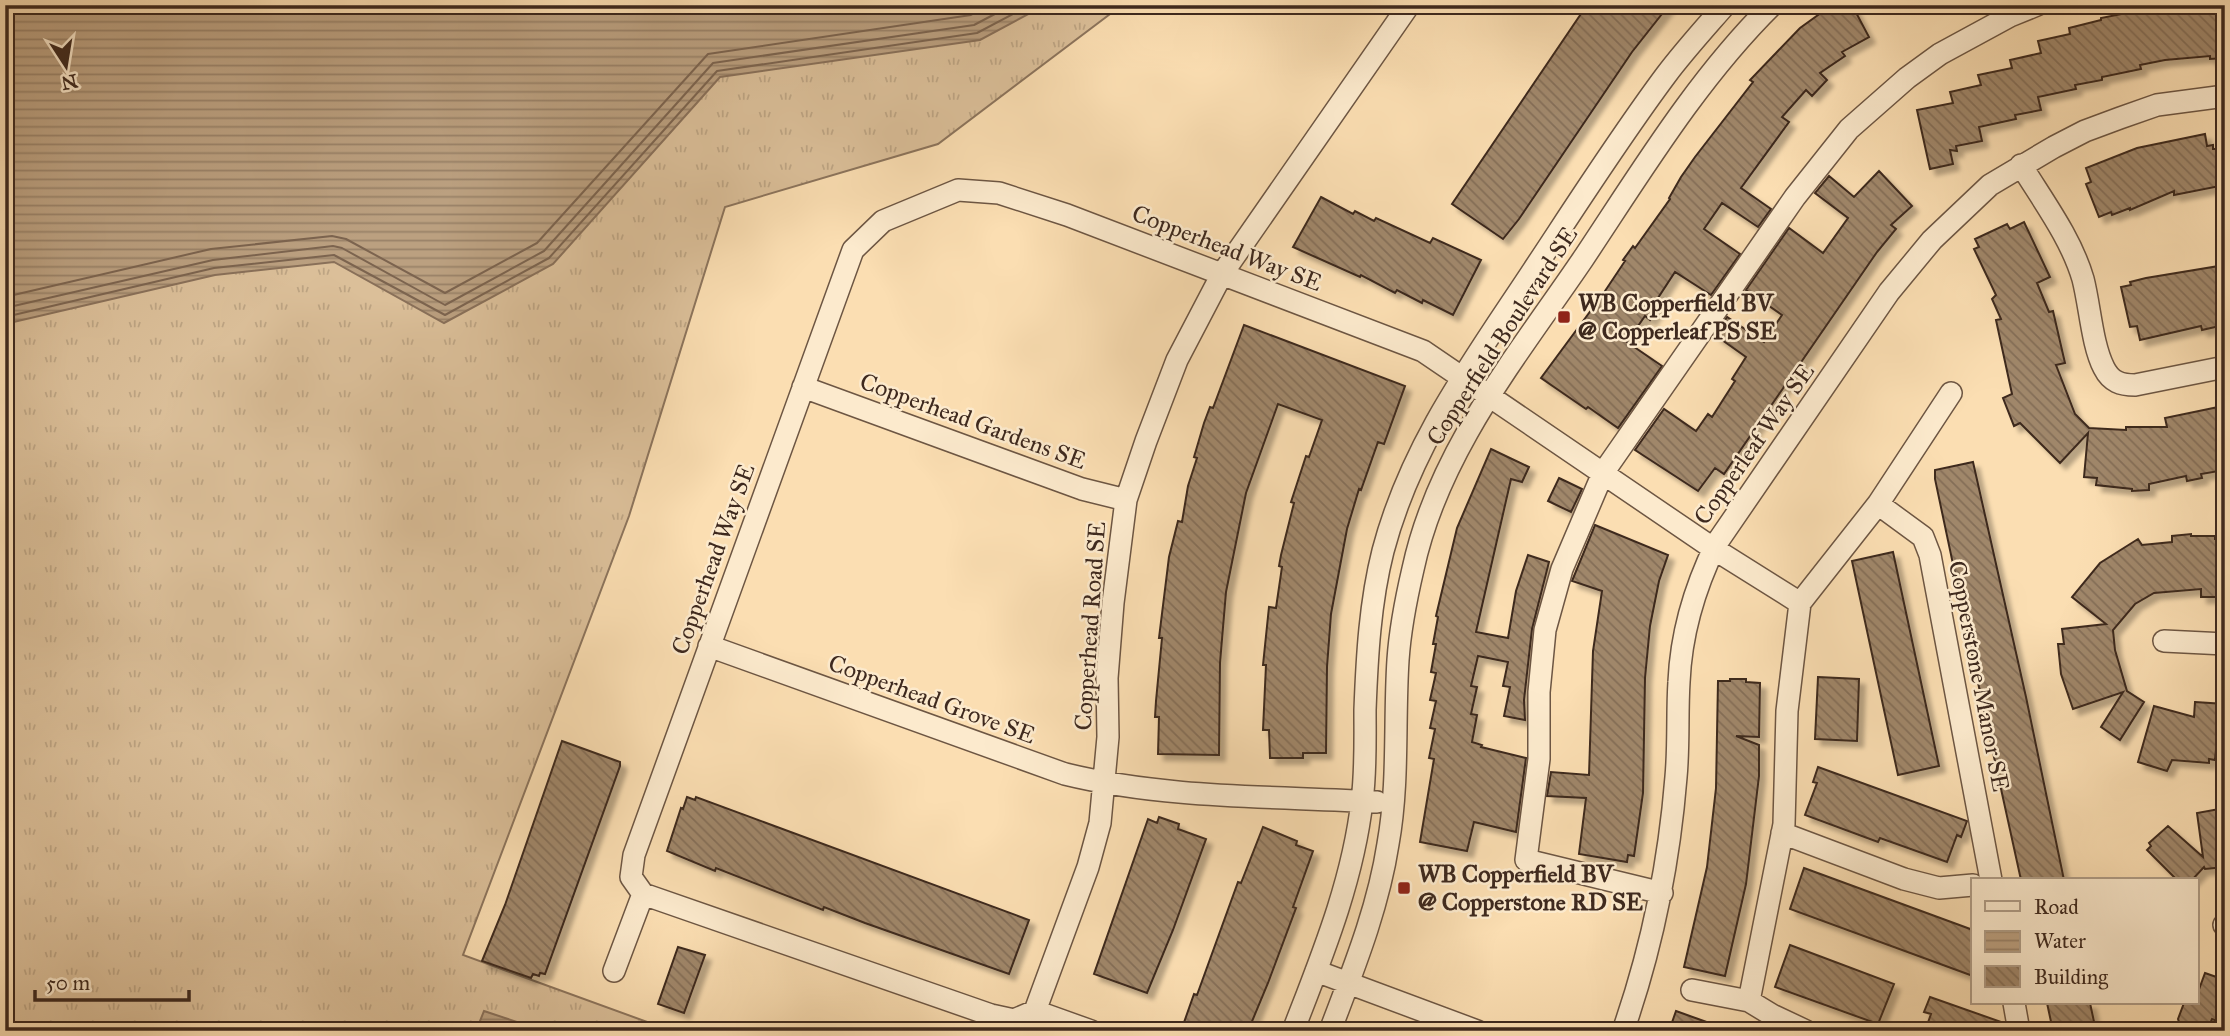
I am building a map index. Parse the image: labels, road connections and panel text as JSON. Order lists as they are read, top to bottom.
{
  "streets": {
    "street": [
      "Copperhead Way SE",
      "Copperfield Boulevard SE",
      "Copperhead Gardens SE",
      "Copperleaf Way SE",
      "Copperhead Road SE",
      "Copperstone Manor SE",
      "Copperhead Grove SE"
    ]
  },
  "crossings": [
    ["Copperhead Way SE", "Copperfield Boulevard SE"],
    ["Copperhead Way SE", "Copperhead Gardens SE"],
    ["Copperhead Way SE", "Copperleaf Way SE"],
    ["Copperhead Way SE", "Copperhead Road SE"],
    ["Copperhead Way SE", "Copperhead Grove SE"],
    ["Copperfield Boulevard SE", "Copperhead Grove SE"],
    ["Copperhead Gardens SE", "Copperhead Road SE"],
    ["Copperhead Road SE", "Copperhead Grove SE"]
  ],
  "places": {
    "transit": ["WB Copperfield BV @ Copperleaf PS SE", "WB Copperfield BV @ Copperstone RD SE"]
  },
  "legend": ["Road", "Water", "Building"],
  "scale_bar": "50 m",
  "north": "bottom"
}
